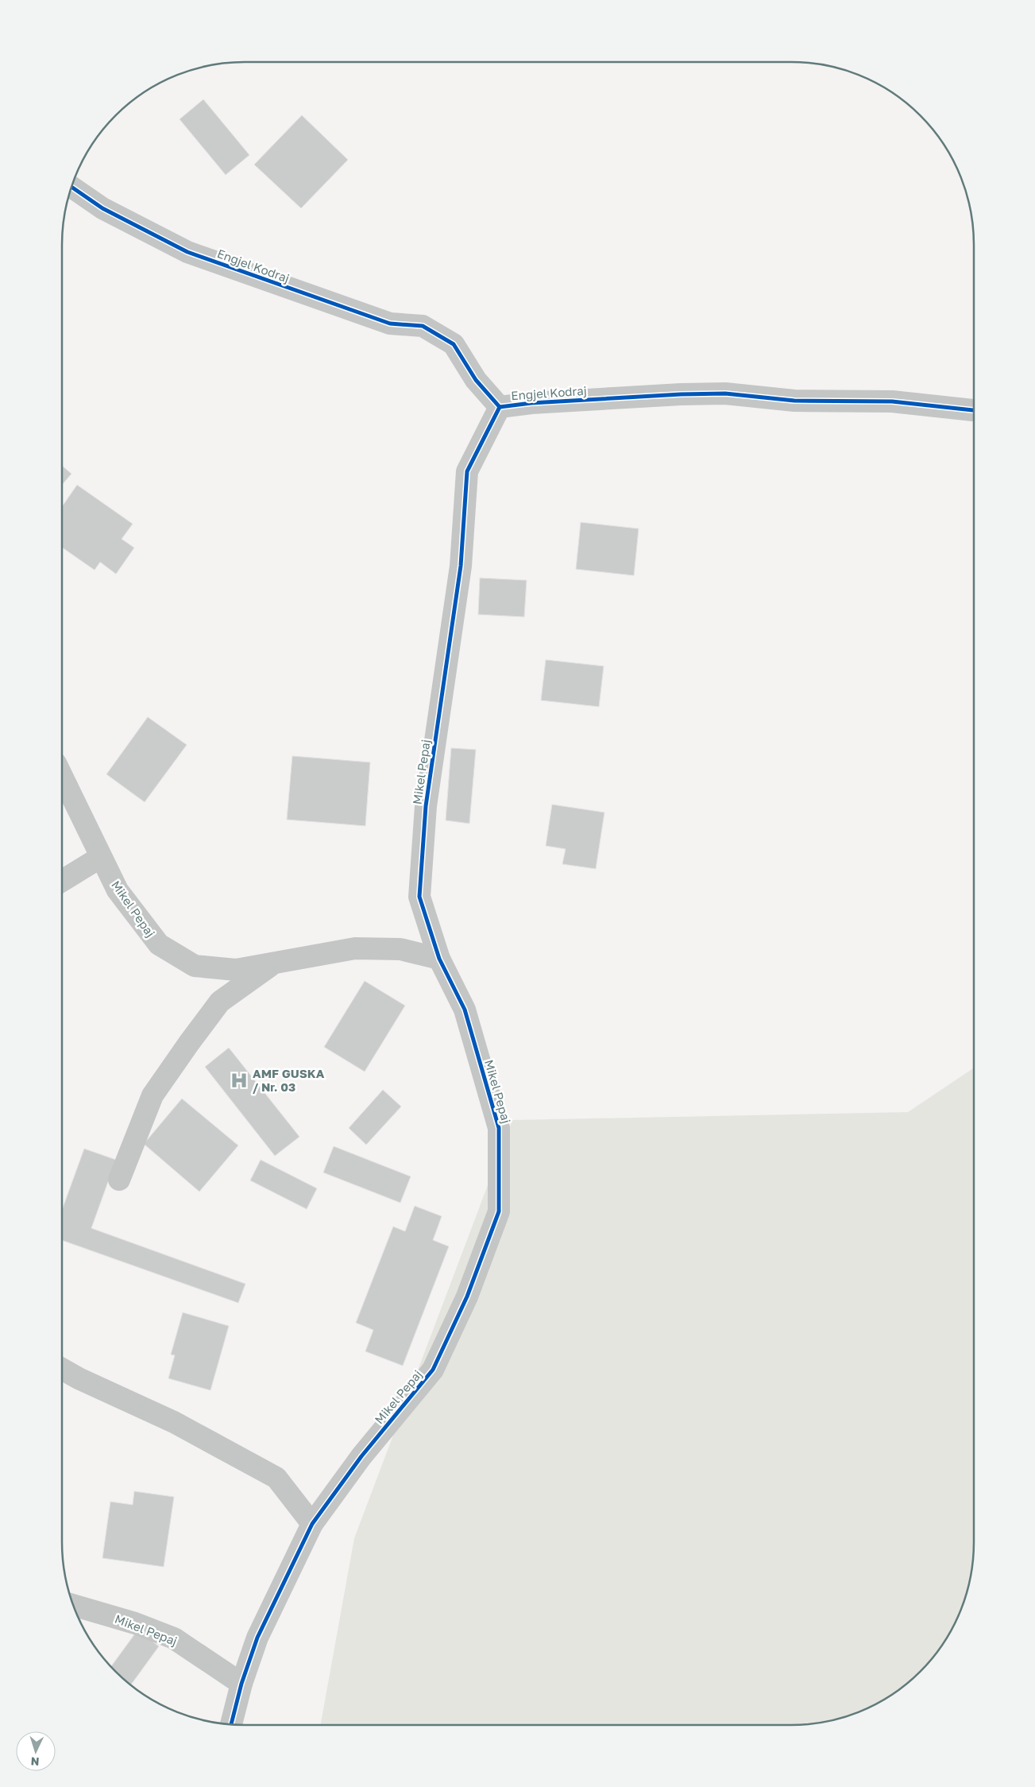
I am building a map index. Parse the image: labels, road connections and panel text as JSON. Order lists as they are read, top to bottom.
{
  "streets": {
    "street": ["Engjel Kodraj", "Mikel Pepaj"]
  },
  "crossings": [
    ["Engjel Kodraj", "Mikel Pepaj"]
  ],
  "places": {
    "hospital": ["AMF GUSKA / Nr. 03"]
  },
  "north": "bottom"
}
